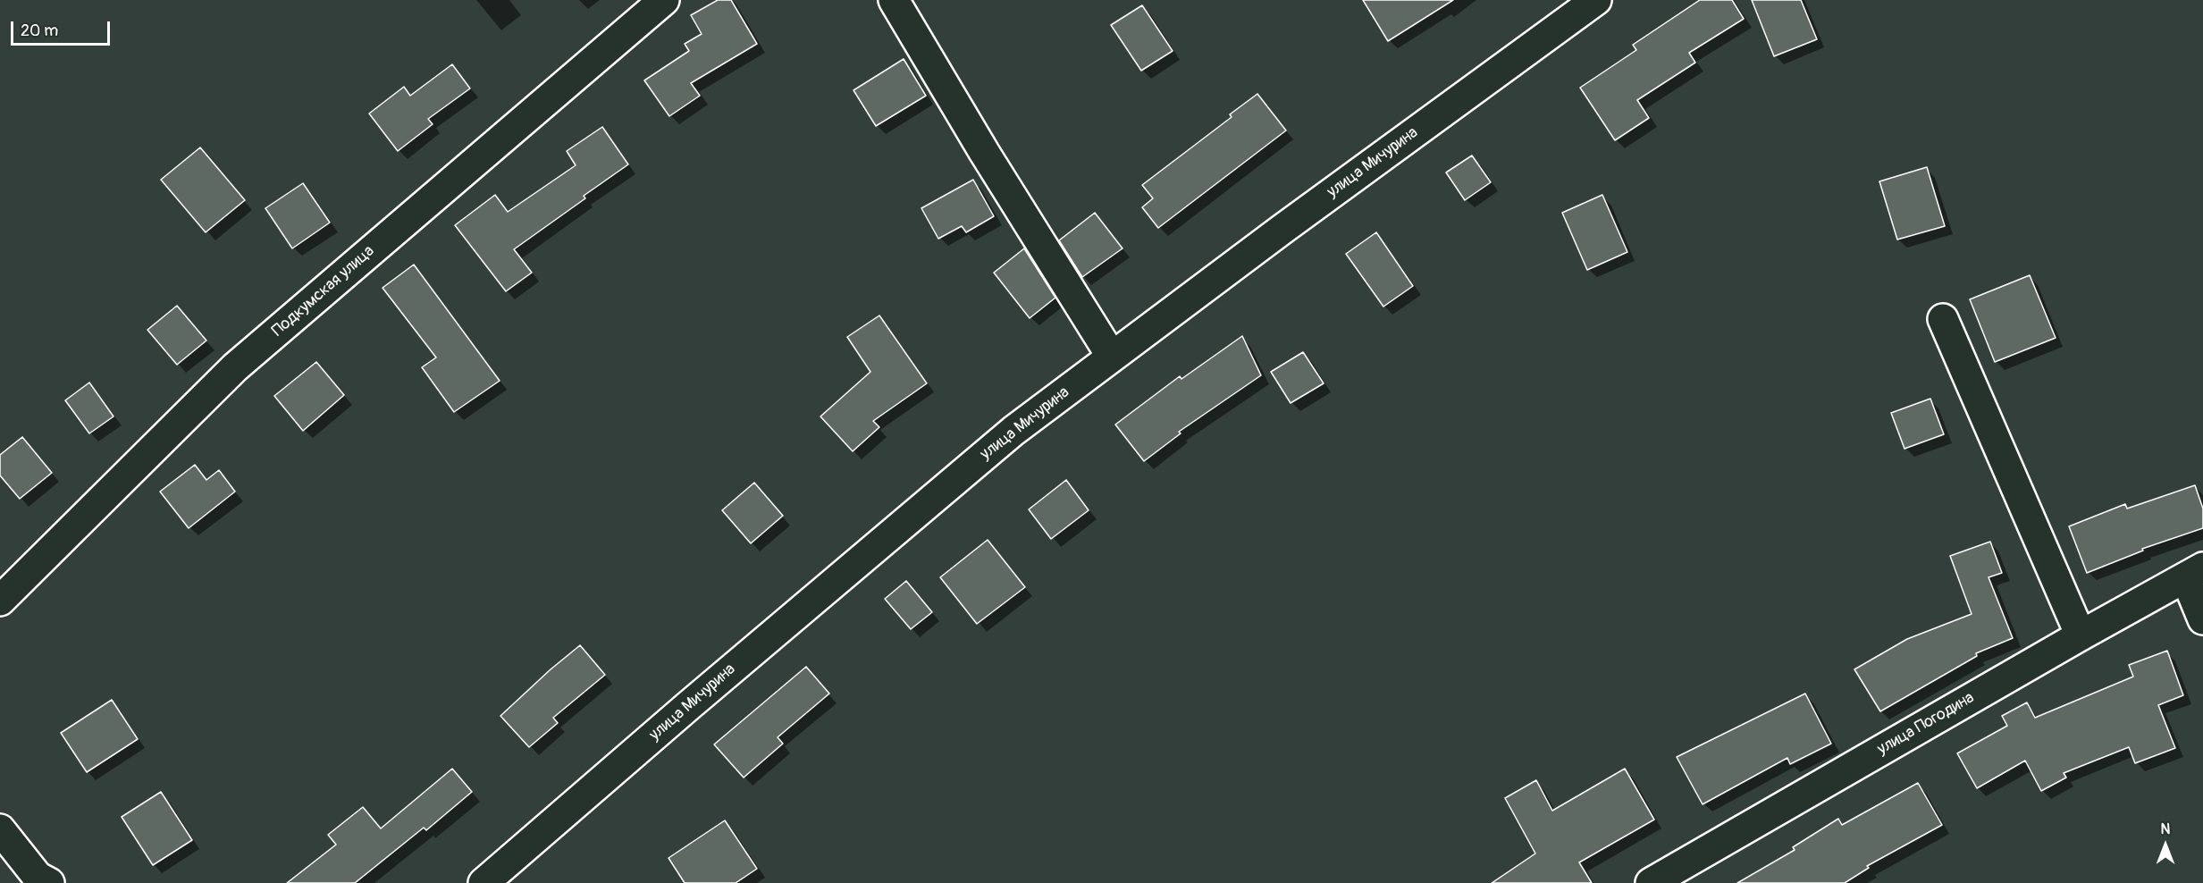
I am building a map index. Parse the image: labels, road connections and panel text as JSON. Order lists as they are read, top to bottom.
{
  "streets": {
    "street": ["улица Мичурина", "Подкумская улица", "улица Погодина"]
  },
  "scale_bar": "20 m",
  "north": "top"
}
